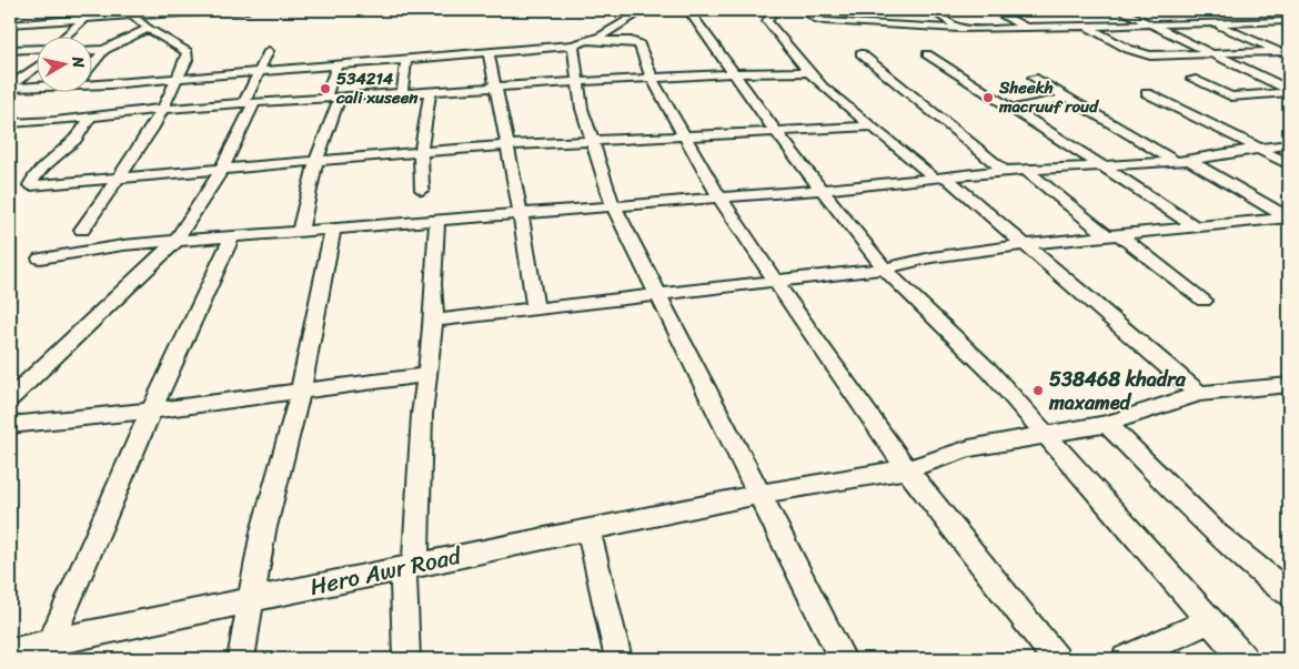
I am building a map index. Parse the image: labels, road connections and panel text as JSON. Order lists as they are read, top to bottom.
{
  "streets": {
    "street": ["Hero Awr Road"]
  },
  "places": ["534214 cali xuseen", "Sheekh macruuf roud", "538468 khadra maxamed"],
  "north": "right"
}
